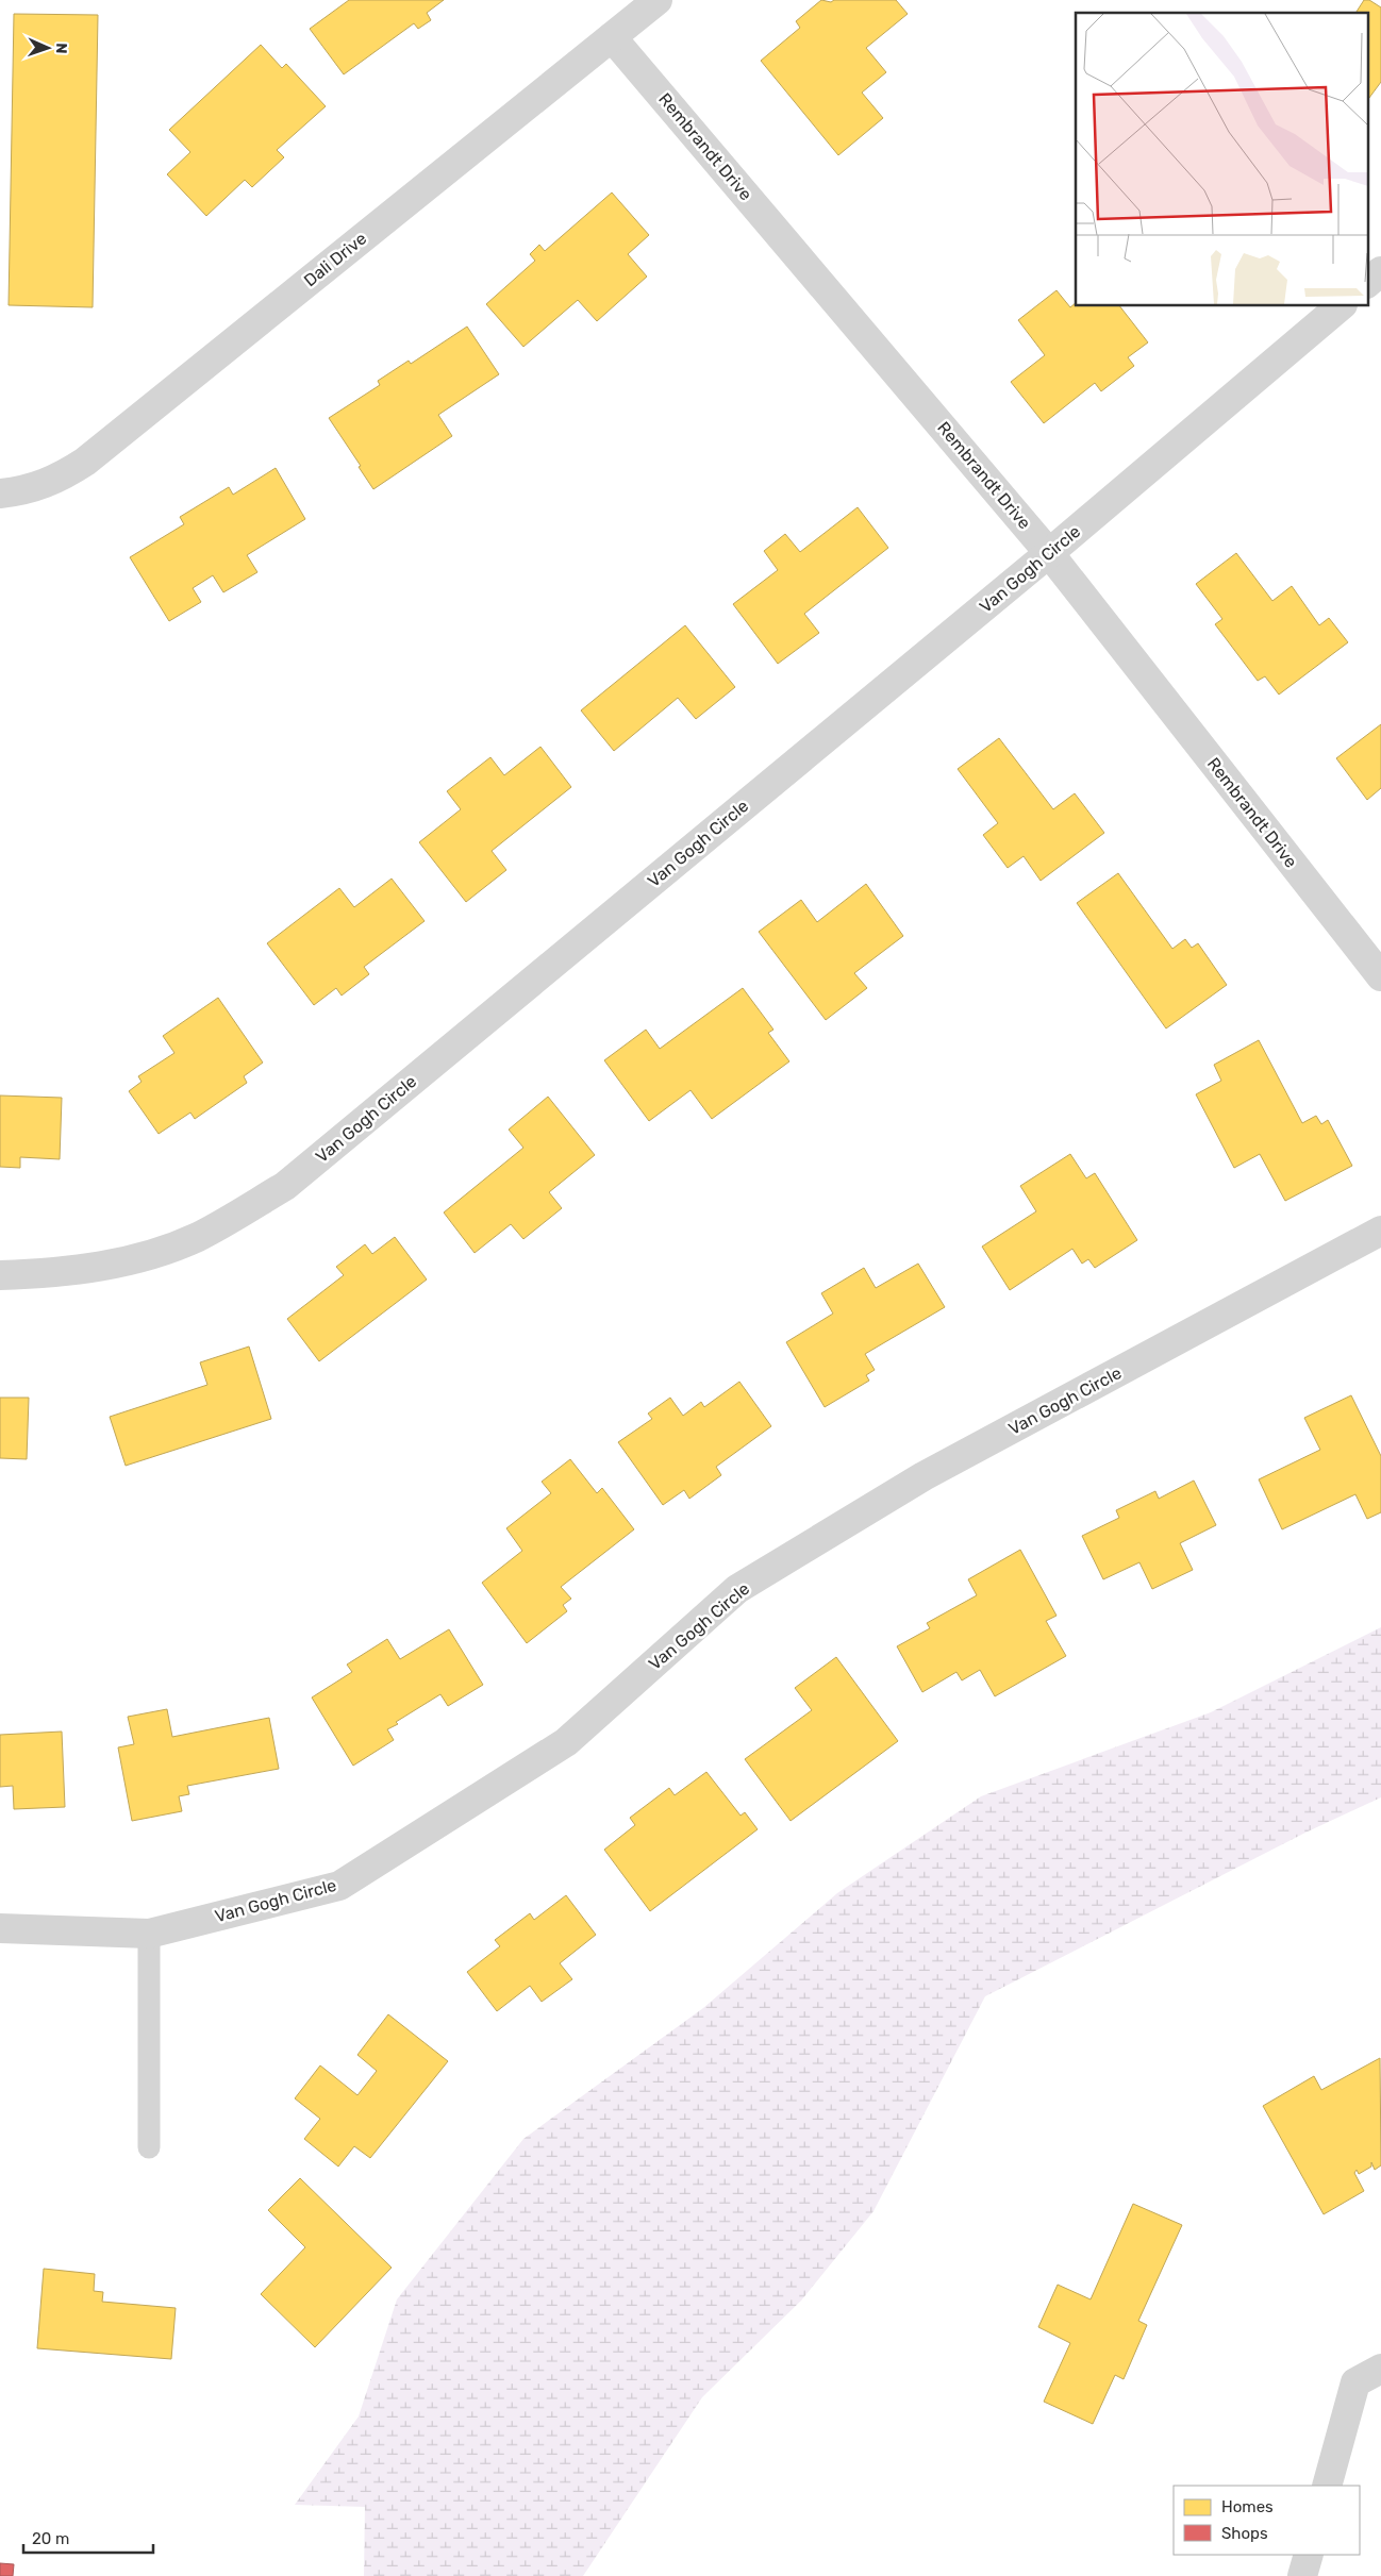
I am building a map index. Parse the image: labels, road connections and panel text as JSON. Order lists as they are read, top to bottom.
{
  "streets": {
    "street": ["Rembrandt Drive", "Dali Drive", "Van Gogh Circle"]
  },
  "crossings": [
    ["Rembrandt Drive", "Dali Drive"],
    ["Rembrandt Drive", "Van Gogh Circle"]
  ],
  "legend": ["Homes", "Shops"],
  "scale_bar": "20 m",
  "north": "right"
}
